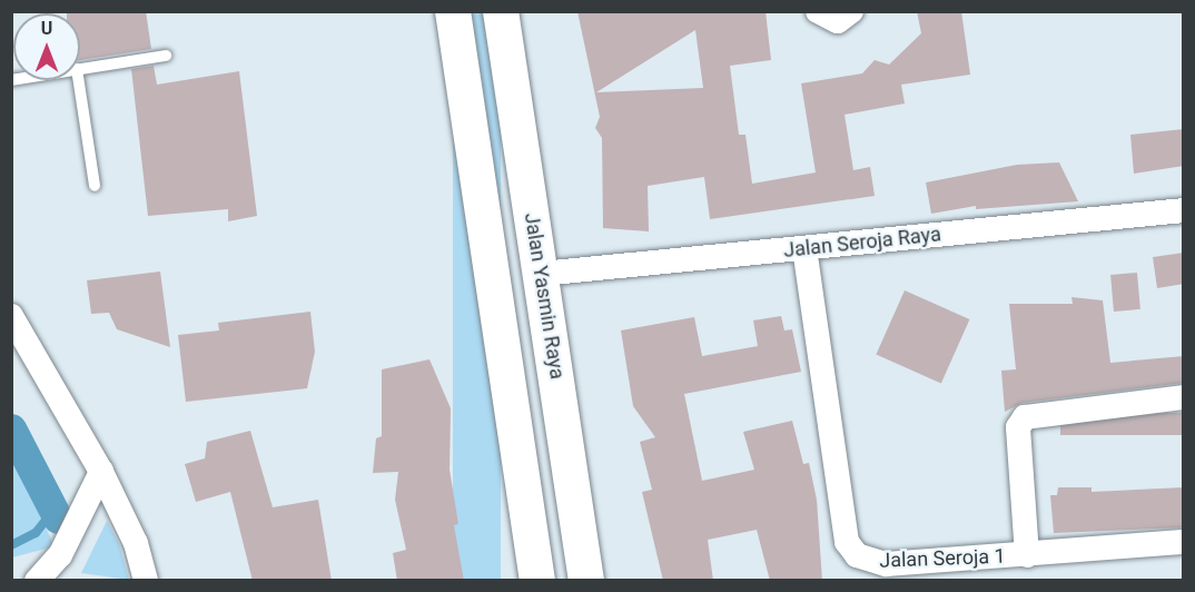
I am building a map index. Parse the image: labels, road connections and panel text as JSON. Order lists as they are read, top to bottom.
{
  "streets": {
    "street": ["Jalan Seroja Raya", "Jalan Yasmin Raya", "Jalan Seroja 1"]
  },
  "crossings": [
    ["Jalan Seroja Raya", "Jalan Yasmin Raya"],
    ["Jalan Seroja Raya", "Jalan Seroja 1"]
  ],
  "north": "top"
}
